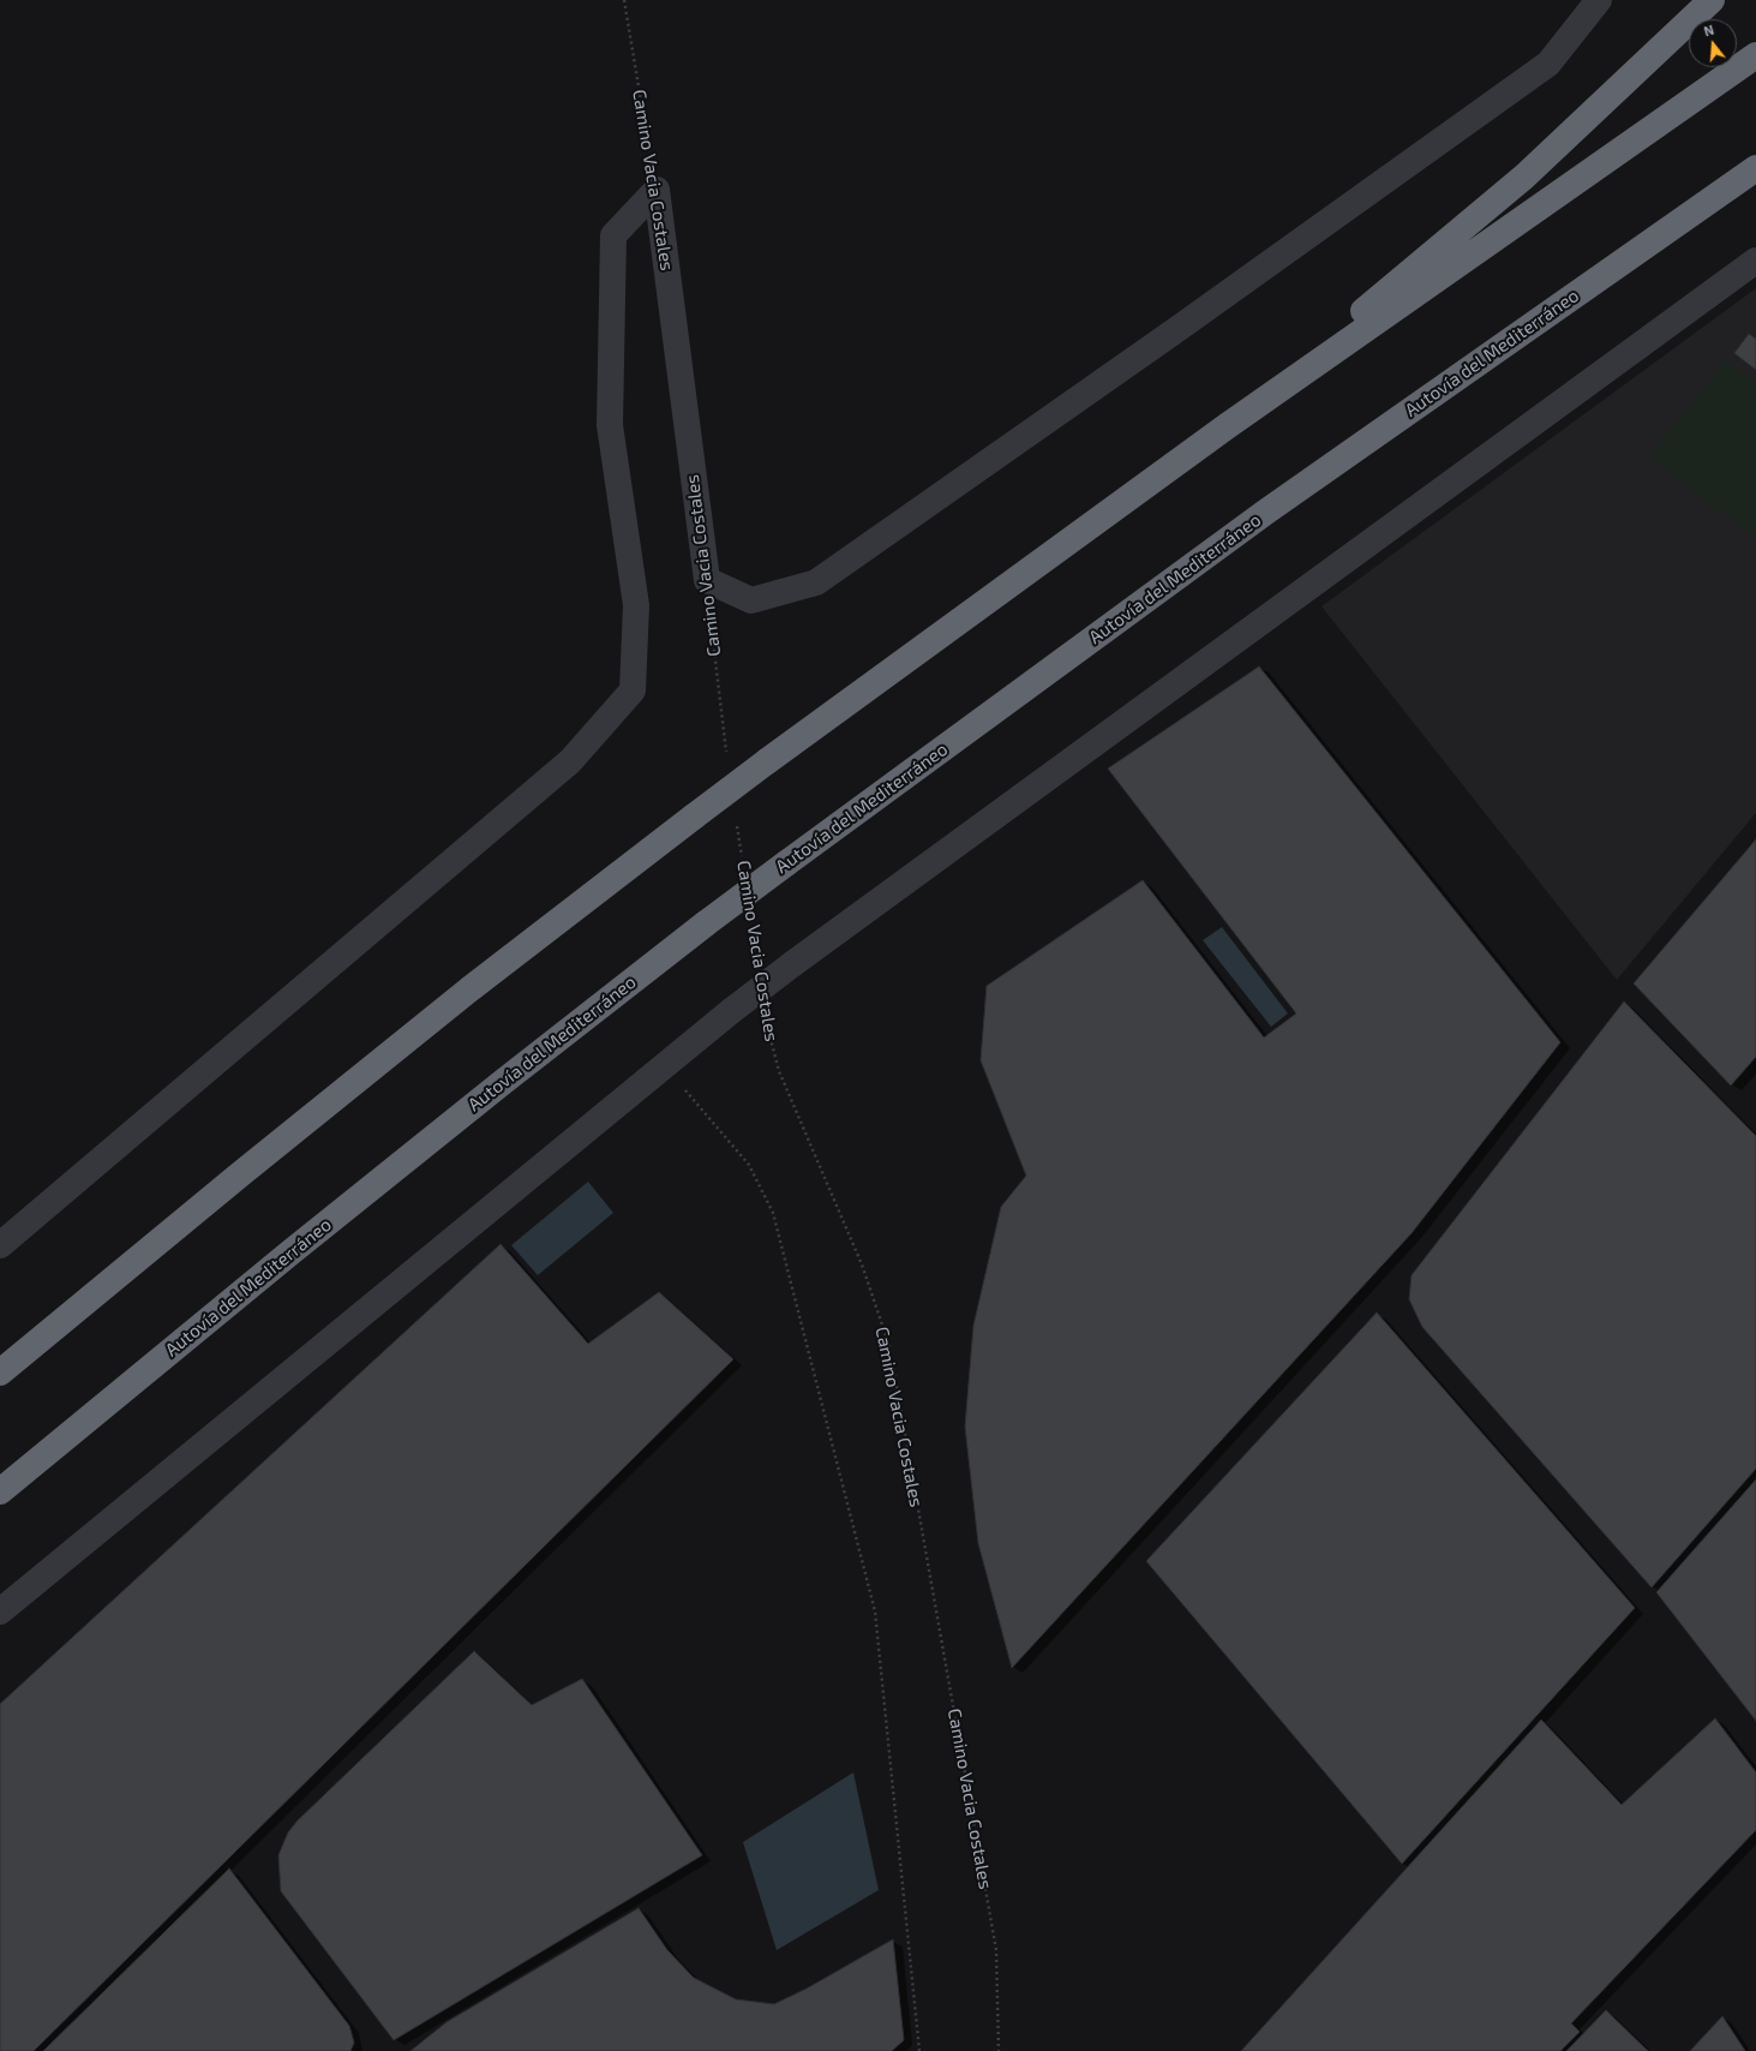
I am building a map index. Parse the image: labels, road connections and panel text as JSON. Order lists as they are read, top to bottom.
{
  "streets": {
    "highway": ["Autovía del Mediterráneo"],
    "street": ["Camino Vacia Costales"]
  },
  "north": "top"
}
